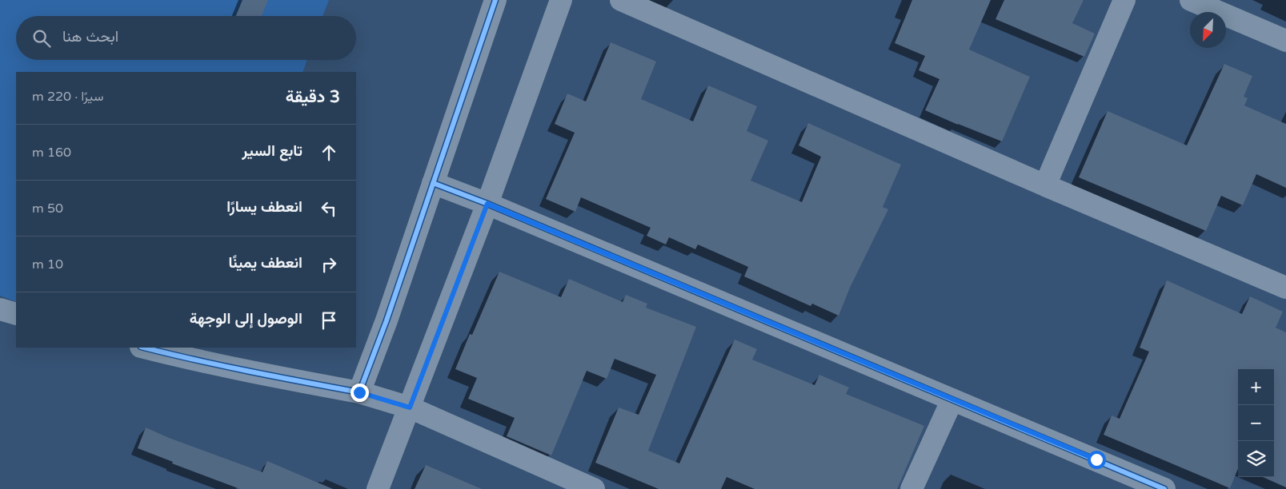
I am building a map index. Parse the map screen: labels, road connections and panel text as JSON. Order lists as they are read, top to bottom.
{
  "north": "bottom left",
  "page": {
    "search": "ابحث هنا",
    "heading": ["3 دقيقة", "سيرًا · 220 m"],
    "list": [
      ["تابع السير", "160 m"],
      ["انعطف يسارًا", "50 m"],
      ["انعطف يمينًا", "10 m"],
      "الوصول إلى الوجهة"
    ],
    "map_buttons": ["+", "−"]
  }
}
